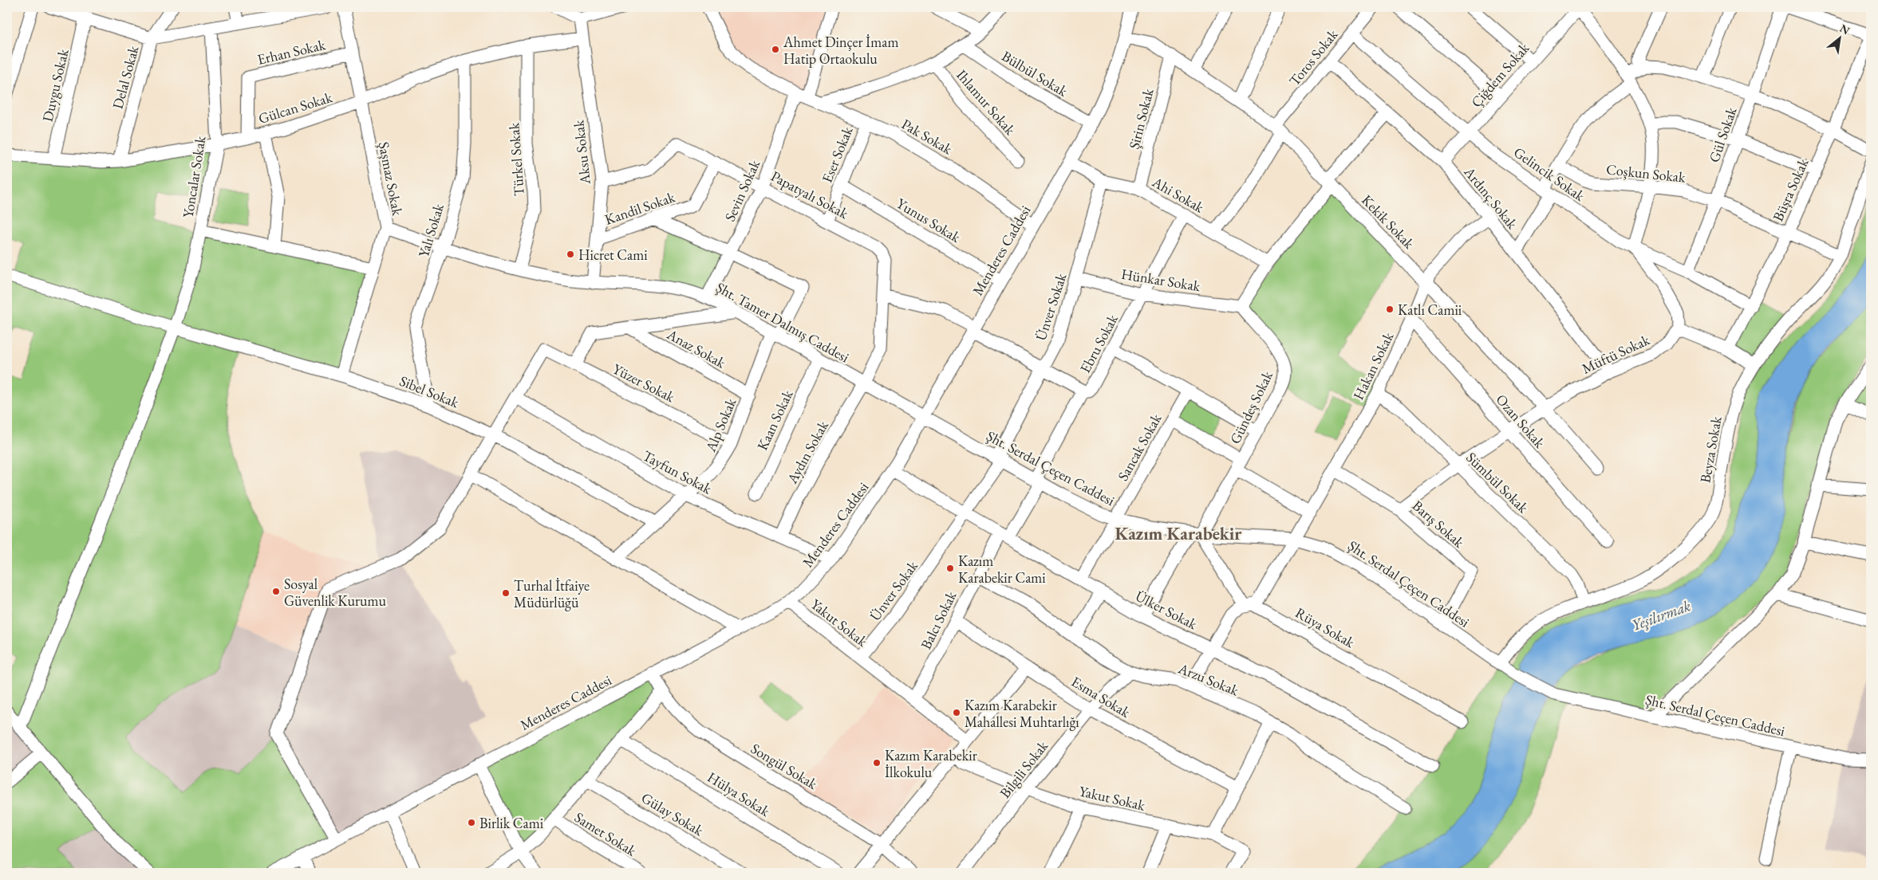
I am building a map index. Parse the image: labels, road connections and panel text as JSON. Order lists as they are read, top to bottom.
{
  "streets": {
    "street": [
      "Erhan Sokak",
      "Toros Sokak",
      "Bülbül Sokak",
      "Çiğdem Sokak",
      "Delal Sokak",
      "Duygu Sokak",
      "Ihlamur Sokak",
      "Gülcan Sokak",
      "Şirin Sokak",
      "Gül Sokak",
      "Pak Sokak",
      "Aksu Sokak",
      "Eser Sokak",
      "Türkel Sokak",
      "Coşkun Sokak",
      "Gelincik Sokak",
      "Yoncalar Sokak",
      "Şaşmaz Sokak",
      "Büşra Sokak",
      "Sevin Sokak",
      "Papatyalı Sokak",
      "Ahi Sokak",
      "Ardınç Sokak",
      "Kandil Sokak",
      "Yunus Sokak",
      "Kekik Sokak",
      "Yalı Sokak",
      "Menderes Caddesi",
      "Hünkar Sokak",
      "Ünver Sokak",
      "Şht. Tamer Dalmış Caddesi",
      "Ebru Sokak",
      "Anaz Sokak",
      "Müftü Sokak",
      "Hakan Sokak",
      "Yüzer Sokak",
      "Sibel Sokak",
      "Gündeş Sokak",
      "Kaan Sokak",
      "Ozan Sokak",
      "Alp Sokak",
      "Sancak Sokak",
      "Beyza Sokak",
      "Aydın Sokak",
      "Şht. Serdal Çeçen Caddesi",
      "Tayfun Sokak",
      "Sümbül Sokak",
      "Barış Sokak",
      "Ülker Sokak",
      "Balcı Sokak",
      "Yakut Sokak",
      "Rüya Sokak",
      "Arzu Sokak",
      "Esma Sokak",
      "Songül Sokak",
      "Bilgili Sokak",
      "Hülya Sokak",
      "Gülay Sokak",
      "Samet Sokak"
    ]
  },
  "crossings": [
    ["Erhan Sokak", "Gülcan Sokak"],
    ["Erhan Sokak", "Şaşmaz Sokak"],
    ["Toros Sokak", "Gelincik Sokak"],
    ["Toros Sokak", "Ahi Sokak"],
    ["Toros Sokak", "Ardınç Sokak"],
    ["Toros Sokak", "Kekik Sokak"],
    ["Bülbül Sokak", "Menderes Caddesi"],
    ["Çiğdem Sokak", "Gelincik Sokak"],
    ["Çiğdem Sokak", "Ardınç Sokak"],
    ["Delal Sokak", "Gülcan Sokak"],
    ["Duygu Sokak", "Gülcan Sokak"],
    ["Gülcan Sokak", "Aksu Sokak"],
    ["Gülcan Sokak", "Türkel Sokak"],
    ["Gülcan Sokak", "Yoncalar Sokak"],
    ["Gülcan Sokak", "Şaşmaz Sokak"],
    ["Gülcan Sokak", "Yalı Sokak"],
    ["Şirin Sokak", "Ahi Sokak"],
    ["Şirin Sokak", "Kekik Sokak"],
    ["Gül Sokak", "Coşkun Sokak"],
    ["Gül Sokak", "Gelincik Sokak"],
    ["Pak Sokak", "Eser Sokak"],
    ["Pak Sokak", "Sevin Sokak"],
    ["Pak Sokak", "Menderes Caddesi"],
    ["Aksu Sokak", "Papatyalı Sokak"],
    ["Aksu Sokak", "Kandil Sokak"],
    ["Aksu Sokak", "Şht. Tamer Dalmış Caddesi"],
    ["Eser Sokak", "Papatyalı Sokak"],
    ["Eser Sokak", "Yunus Sokak"],
    ["Türkel Sokak", "Şht. Tamer Dalmış Caddesi"],
    ["Coşkun Sokak", "Büşra Sokak"],
    ["Coşkun Sokak", "Beyza Sokak"],
    ["Gelincik Sokak", "Büşra Sokak"],
    ["Yoncalar Sokak", "Sibel Sokak"],
    ["Şaşmaz Sokak", "Şht. Tamer Dalmış Caddesi"],
    ["Şaşmaz Sokak", "Sibel Sokak"],
    ["Sevin Sokak", "Papatyalı Sokak"],
    ["Sevin Sokak", "Şht. Tamer Dalmış Caddesi"],
    ["Sevin Sokak", "Alp Sokak"],
    ["Papatyalı Sokak", "Kandil Sokak"],
    ["Papatyalı Sokak", "Şht. Tamer Dalmış Caddesi"],
    ["Papatyalı Sokak", "Aydın Sokak"],
    ["Ahi Sokak", "Menderes Caddesi"],
    ["Ahi Sokak", "Ünver Sokak"],
    ["Ahi Sokak", "Ebru Sokak"],
    ["Ardınç Sokak", "Müftü Sokak"],
    ["Ardınç Sokak", "Hakan Sokak"],
    ["Yunus Sokak", "Menderes Caddesi"],
    ["Kekik Sokak", "Menderes Caddesi"],
    ["Kekik Sokak", "Müftü Sokak"],
    ["Kekik Sokak", "Hakan Sokak"],
    ["Yalı Sokak", "Şht. Tamer Dalmış Caddesi"],
    ["Yalı Sokak", "Sibel Sokak"],
    ["Menderes Caddesi", "Şht. Tamer Dalmış Caddesi"],
    ["Menderes Caddesi", "Şht. Serdal Çeçen Caddesi"],
    ["Menderes Caddesi", "Tayfun Sokak"],
    ["Menderes Caddesi", "Ülker Sokak"],
    ["Menderes Caddesi", "Yakut Sokak"],
    ["Menderes Caddesi", "Songül Sokak"],
    ["Hünkar Sokak", "Ünver Sokak"],
    ["Hünkar Sokak", "Ebru Sokak"],
    ["Hünkar Sokak", "Gündeş Sokak"],
    ["Ünver Sokak", "Şht. Serdal Çeçen Caddesi"],
    ["Ünver Sokak", "Ülker Sokak"],
    ["Ünver Sokak", "Yakut Sokak"],
    ["Şht. Tamer Dalmış Caddesi", "Kaan Sokak"],
    ["Şht. Tamer Dalmış Caddesi", "Alp Sokak"],
    ["Şht. Tamer Dalmış Caddesi", "Aydın Sokak"],
    ["Şht. Tamer Dalmış Caddesi", "Şht. Serdal Çeçen Caddesi"],
    ["Ebru Sokak", "Şht. Serdal Çeçen Caddesi"],
    ["Ebru Sokak", "Ülker Sokak"],
    ["Ebru Sokak", "Balcı Sokak"],
    ["Anaz Sokak", "Alp Sokak"],
    ["Müftü Sokak", "Ozan Sokak"],
    ["Müftü Sokak", "Sümbül Sokak"],
    ["Müftü Sokak", "Barış Sokak"],
    ["Hakan Sokak", "Ozan Sokak"],
    ["Hakan Sokak", "Şht. Serdal Çeçen Caddesi"],
    ["Hakan Sokak", "Sümbül Sokak"],
    ["Hakan Sokak", "Barış Sokak"],
    ["Hakan Sokak", "Rüya Sokak"],
    ["Yüzer Sokak", "Alp Sokak"],
    ["Yüzer Sokak", "Tayfun Sokak"],
    ["Sibel Sokak", "Alp Sokak"],
    ["Gündeş Sokak", "Şht. Serdal Çeçen Caddesi"],
    ["Gündeş Sokak", "Ülker Sokak"],
    ["Alp Sokak", "Tayfun Sokak"],
    ["Sancak Sokak", "Şht. Serdal Çeçen Caddesi"],
    ["Sancak Sokak", "Ülker Sokak"],
    ["Beyza Sokak", "Şht. Serdal Çeçen Caddesi"],
    ["Beyza Sokak", "Sümbül Sokak"],
    ["Aydın Sokak", "Tayfun Sokak"],
    ["Şht. Serdal Çeçen Caddesi", "Barış Sokak"],
    ["Ülker Sokak", "Balcı Sokak"],
    ["Balcı Sokak", "Yakut Sokak"],
    ["Balcı Sokak", "Arzu Sokak"],
    ["Balcı Sokak", "Esma Sokak"],
    ["Yakut Sokak", "Bilgili Sokak"],
    ["Arzu Sokak", "Bilgili Sokak"],
    ["Esma Sokak", "Bilgili Sokak"]
  ],
  "districts": ["Kazım Karabekir"],
  "water": ["Yeşilırmak"],
  "places": [
    "Ahmet Dinçer İmam Hatip Ortaokulu",
    "Hicret Cami",
    "Katlı Camii",
    "Kazım Karabekir Cami",
    "Sosyal Güvenlik Kurumu",
    "Turhal İtfaiye Müdürlüğü",
    "Kazım Karabekir Mahallesi Muhtarlığı",
    "Kazım Karabekir İlkokulu",
    "Birlik Cami"
  ],
  "north": "top right"
}
